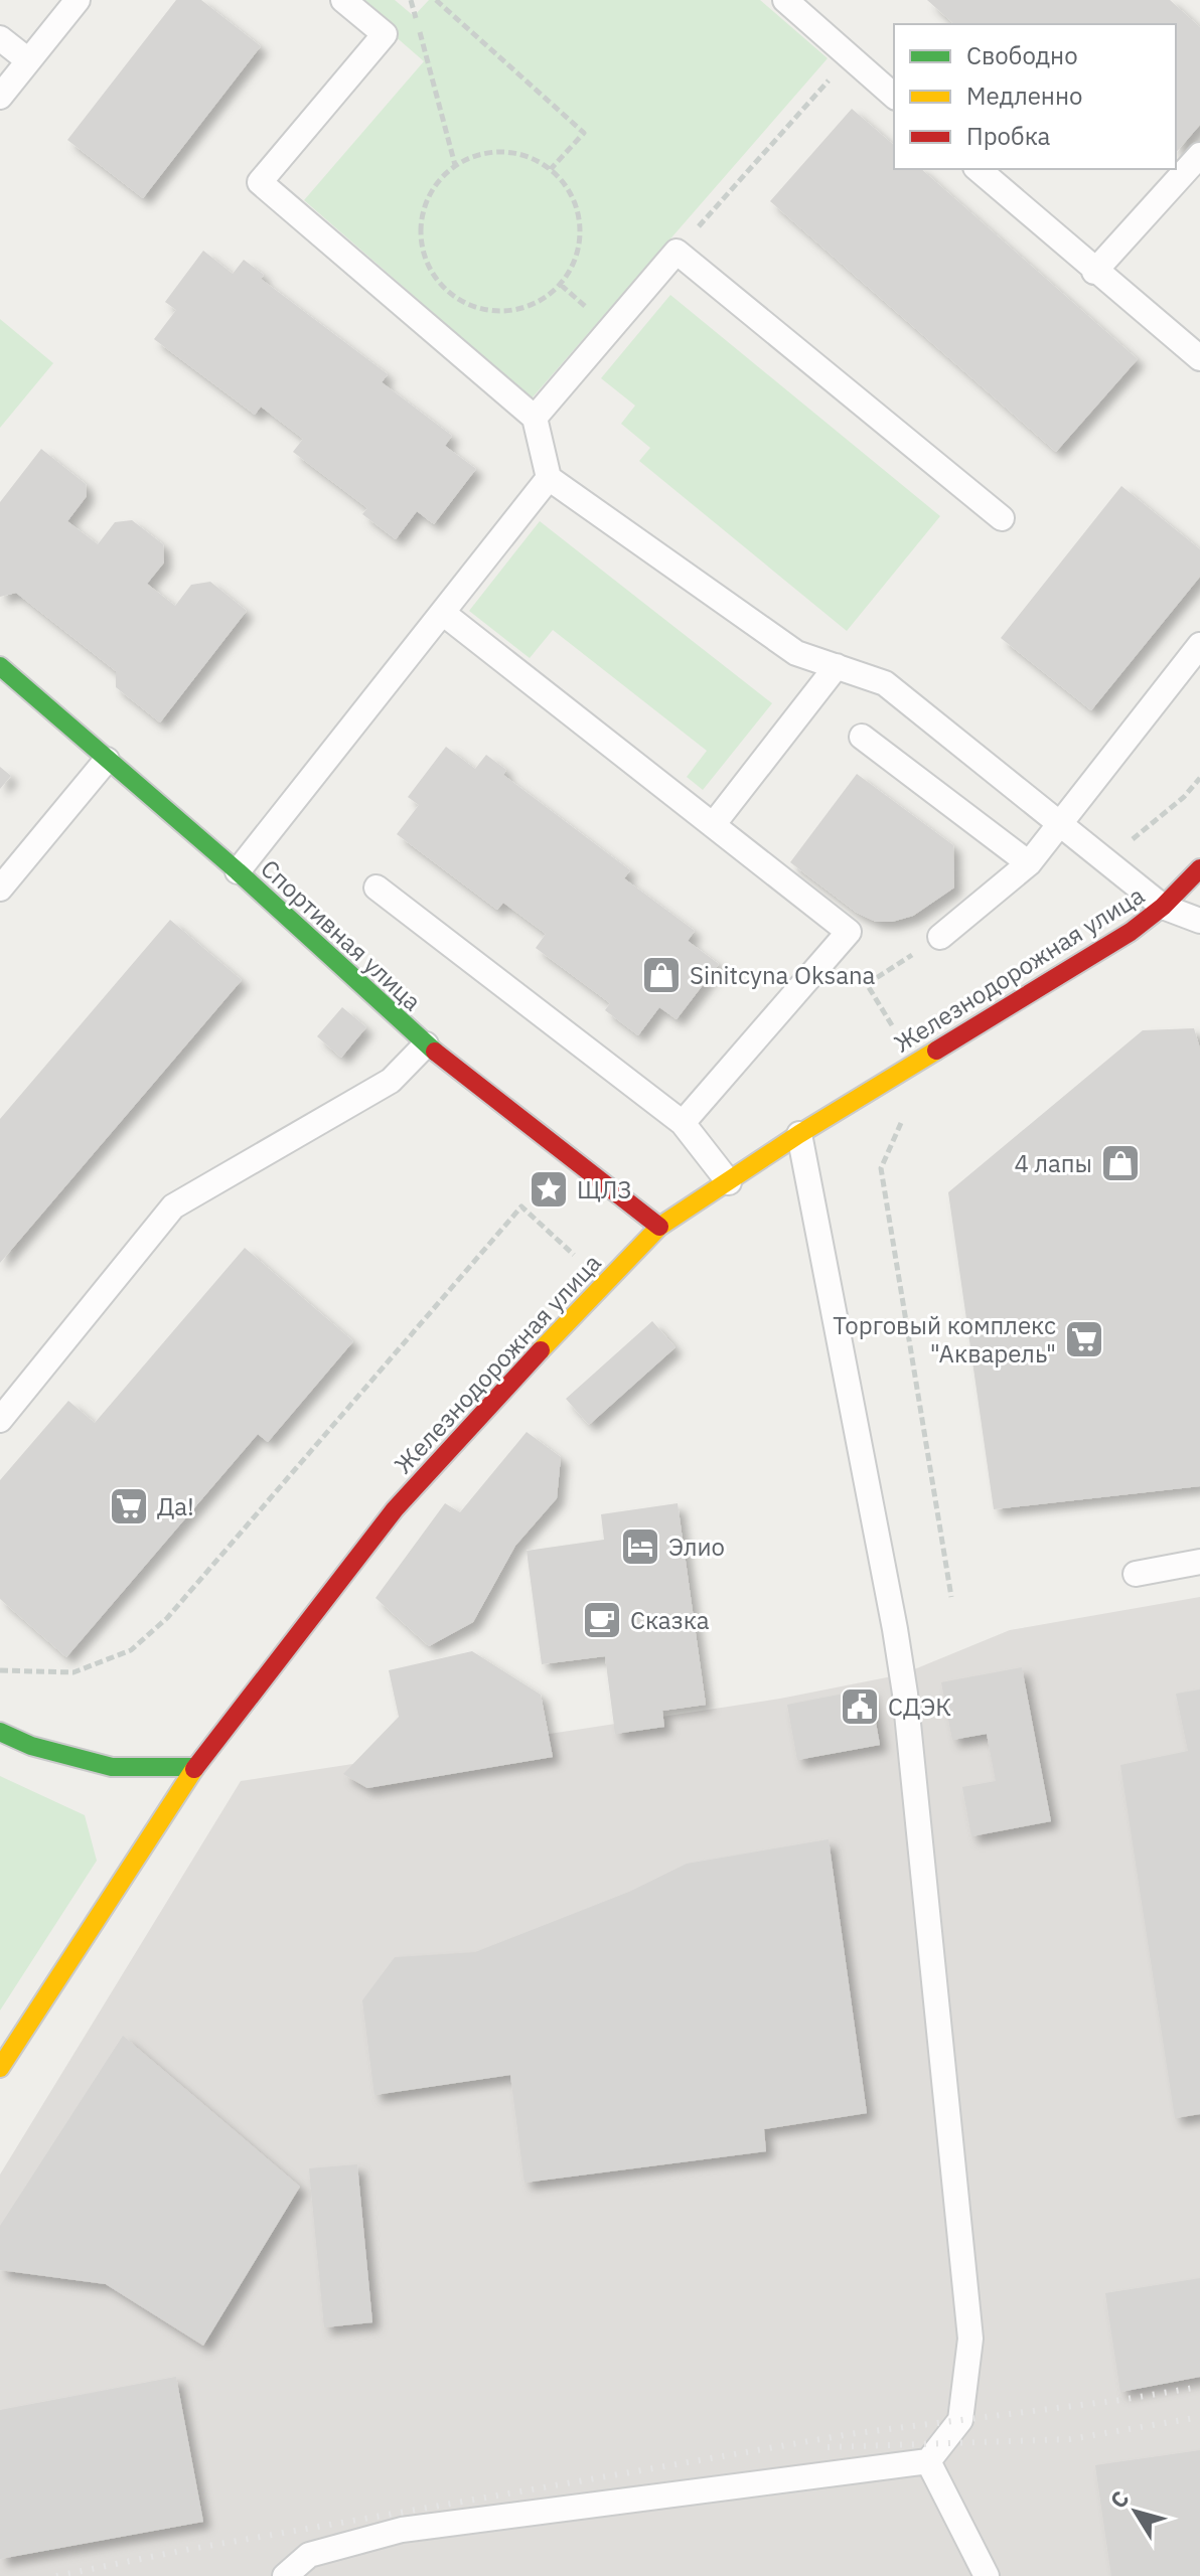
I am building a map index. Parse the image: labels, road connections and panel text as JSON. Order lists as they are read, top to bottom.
{
  "streets": {
    "main road": ["Спортивная улица", "Железнодорожная улица"]
  },
  "crossings": [
    ["Спортивная улица", "Железнодорожная улица"]
  ],
  "places": {
    "shop": ["Sinitcyna Oksana", "4 лапы"],
    "place": ["ЩЛЗ"],
    "supermarket": ["Торговый комплекс \"Акварель\"", "Да!"],
    "hotel": ["Элио"],
    "cafe": ["Сказка"],
    "public building": ["СДЭК"]
  },
  "legend": ["Свободно", "Медленно", "Пробка"],
  "north": "top left"
}
